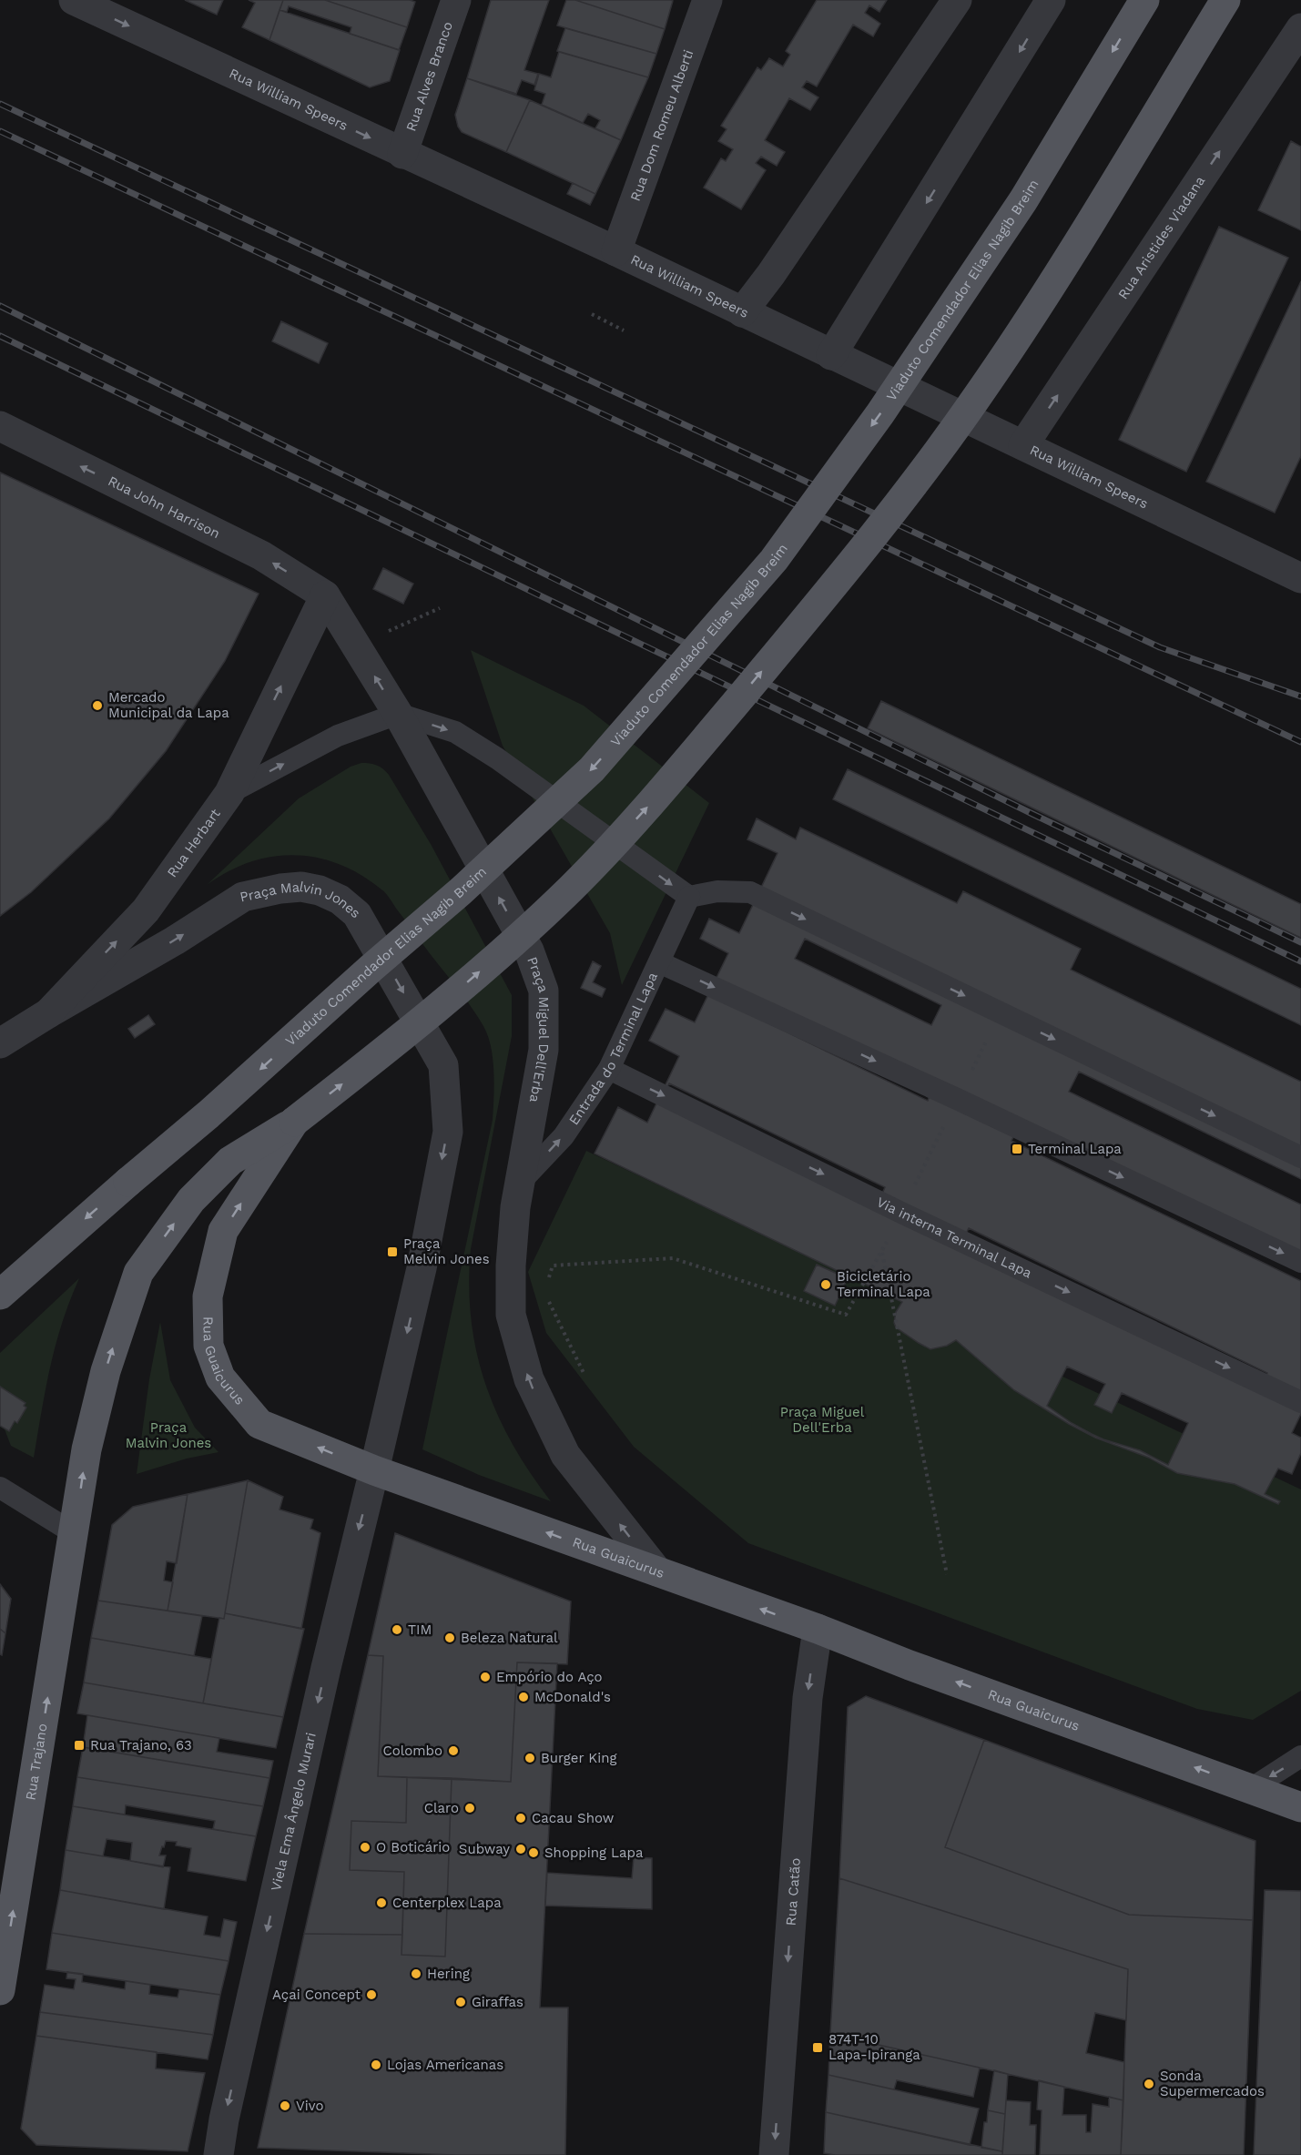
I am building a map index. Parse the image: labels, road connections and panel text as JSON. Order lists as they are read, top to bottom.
{
  "streets": {
    "main road": ["Viaduto Comendador Elias Nagib Breim", "Rua Guaicurus", "Rua Trajano"],
    "street": [
      "Rua Alves Branco",
      "Rua William Speers",
      "Rua Dom Romeu Alberti",
      "Rua Aristides Viadana",
      "Rua John Harrison",
      "Rua Herbart",
      "Praça Malvin Jones",
      "Praça Miguel Dell'Erba",
      "Viela Ema Ângelo Murari",
      "Rua Catão"
    ],
    "lane": ["Entrada do Terminal Lapa", "Via interna Terminal Lapa"]
  },
  "crossings": [
    ["Rua Alves Branco", "Rua William Speers"],
    ["Rua William Speers", "Rua Dom Romeu Alberti"],
    ["Rua William Speers", "Rua Aristides Viadana"],
    ["Rua John Harrison", "Rua Herbart"],
    ["Rua John Harrison", "Praça Miguel Dell'Erba"],
    ["Rua Herbart", "Praça Malvin Jones"],
    ["Rua Herbart", "Praça Miguel Dell'Erba"],
    ["Praça Malvin Jones", "Rua Guaicurus"],
    ["Praça Malvin Jones", "Viela Ema Ângelo Murari"],
    ["Praça Miguel Dell'Erba", "Entrada do Terminal Lapa"],
    ["Praça Miguel Dell'Erba", "Rua Guaicurus"],
    ["Entrada do Terminal Lapa", "Via interna Terminal Lapa"],
    ["Rua Guaicurus", "Viela Ema Ângelo Murari"],
    ["Rua Guaicurus", "Rua Catão"]
  ],
  "one_way": [
    "Rua John Harrison",
    "Rua Herbart",
    "Praça Miguel Dell'Erba",
    "Entrada do Terminal Lapa",
    "Rua Guaicurus",
    "Rua Trajano",
    "Viela Ema Ângelo Murari",
    "Rua Catão"
  ],
  "parks": ["Praça Miguel Dell'Erba", "Praça Malvin Jones"],
  "places": {
    "other": [
      "Mercado Municipal da Lapa",
      "Bicicletário Terminal Lapa",
      "TIM",
      "Beleza Natural",
      "Empório do Aço",
      "McDonald's",
      "Colombo",
      "Burger King",
      "Claro",
      "Cacau Show",
      "O Boticário",
      "Subway",
      "Shopping Lapa",
      "Centerplex Lapa",
      "Hering",
      "Açai Concept",
      "Giraffas",
      "Lojas Americanas",
      "Sonda Supermercados",
      "Vivo"
    ],
    "transit": [
      "Terminal Lapa",
      "Praça Melvin Jones",
      "Rua Trajano, 63",
      "874T-10 Lapa-Ipiranga"
    ]
  }
}
